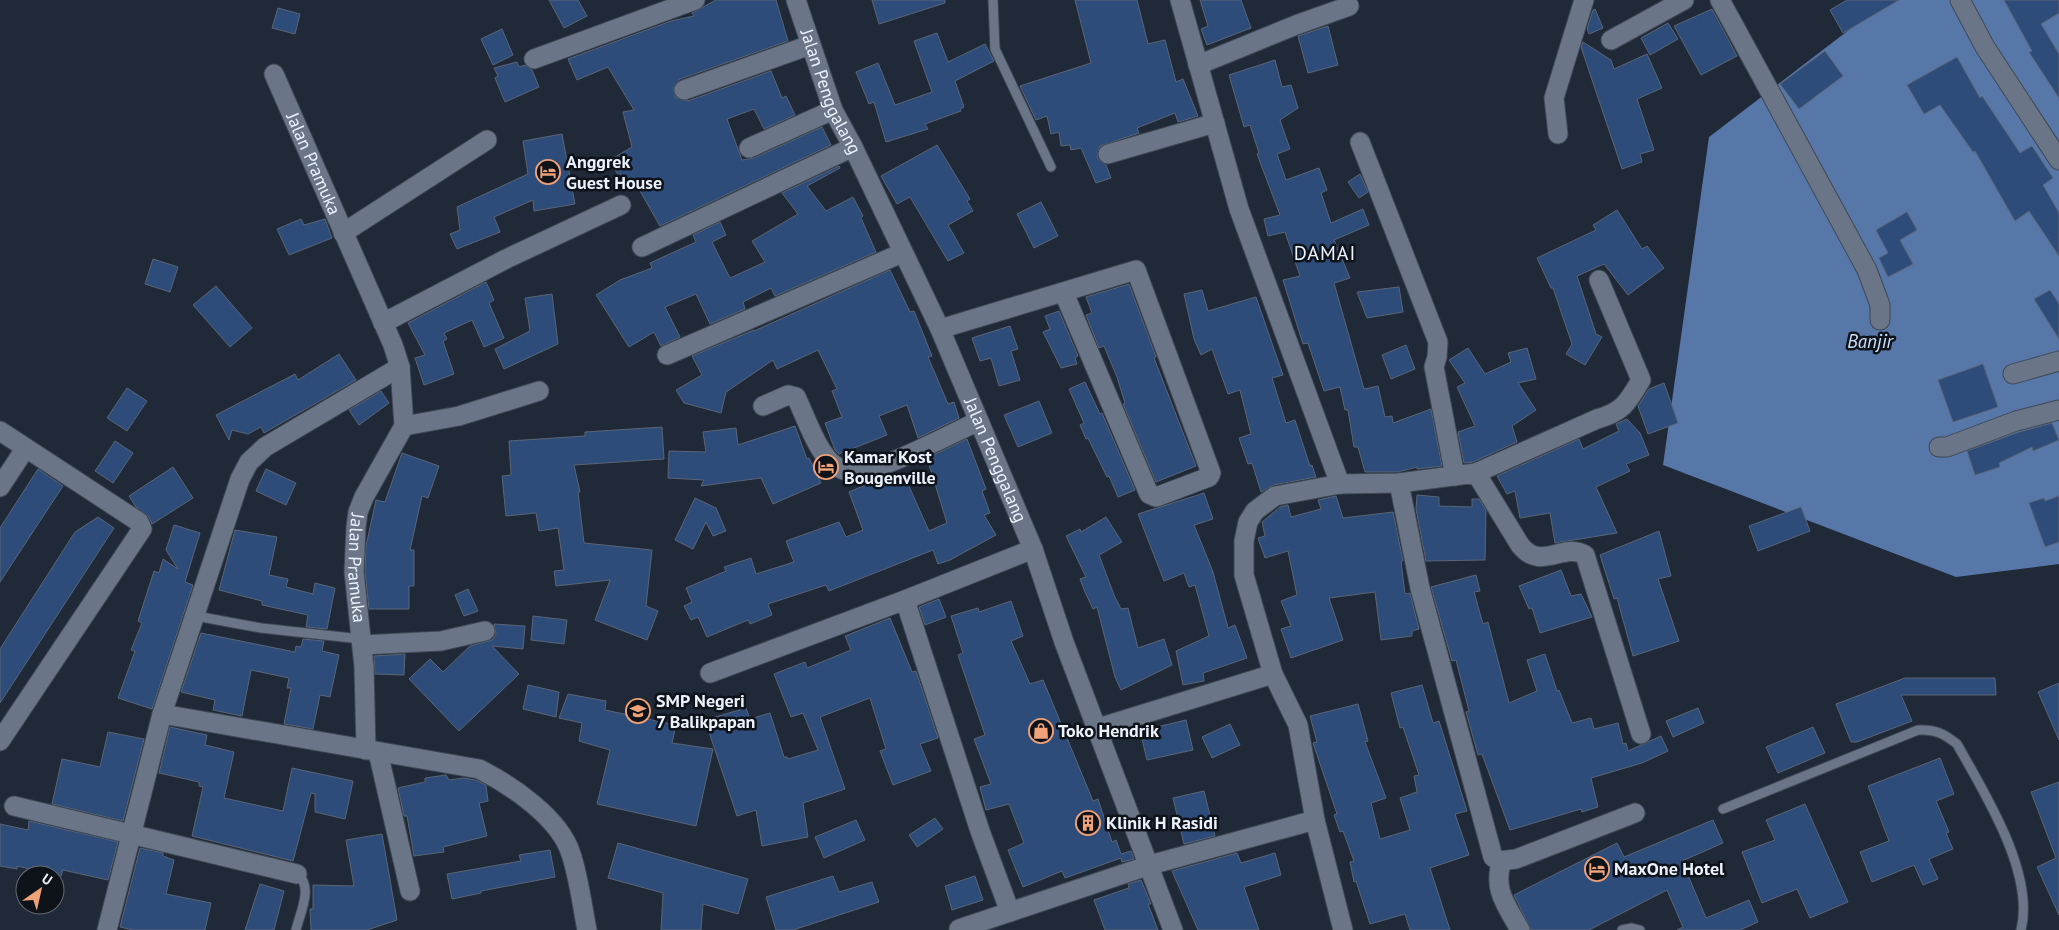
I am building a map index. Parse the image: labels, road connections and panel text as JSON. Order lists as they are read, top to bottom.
{
  "streets": {
    "street": ["Jalan Penggalang", "Jalan Pramuka"]
  },
  "districts": ["DAMAI"],
  "water": ["Banjir"],
  "places": {
    "hotel": ["Anggrek Guest House", "Kamar Kost Bougenville", "MaxOne Hotel"],
    "school or university": ["SMP Negeri 7 Balikpapan"],
    "shop": ["Toko Hendrik"],
    "building": ["Klinik H Rasidi"]
  },
  "north": "top right"
}
